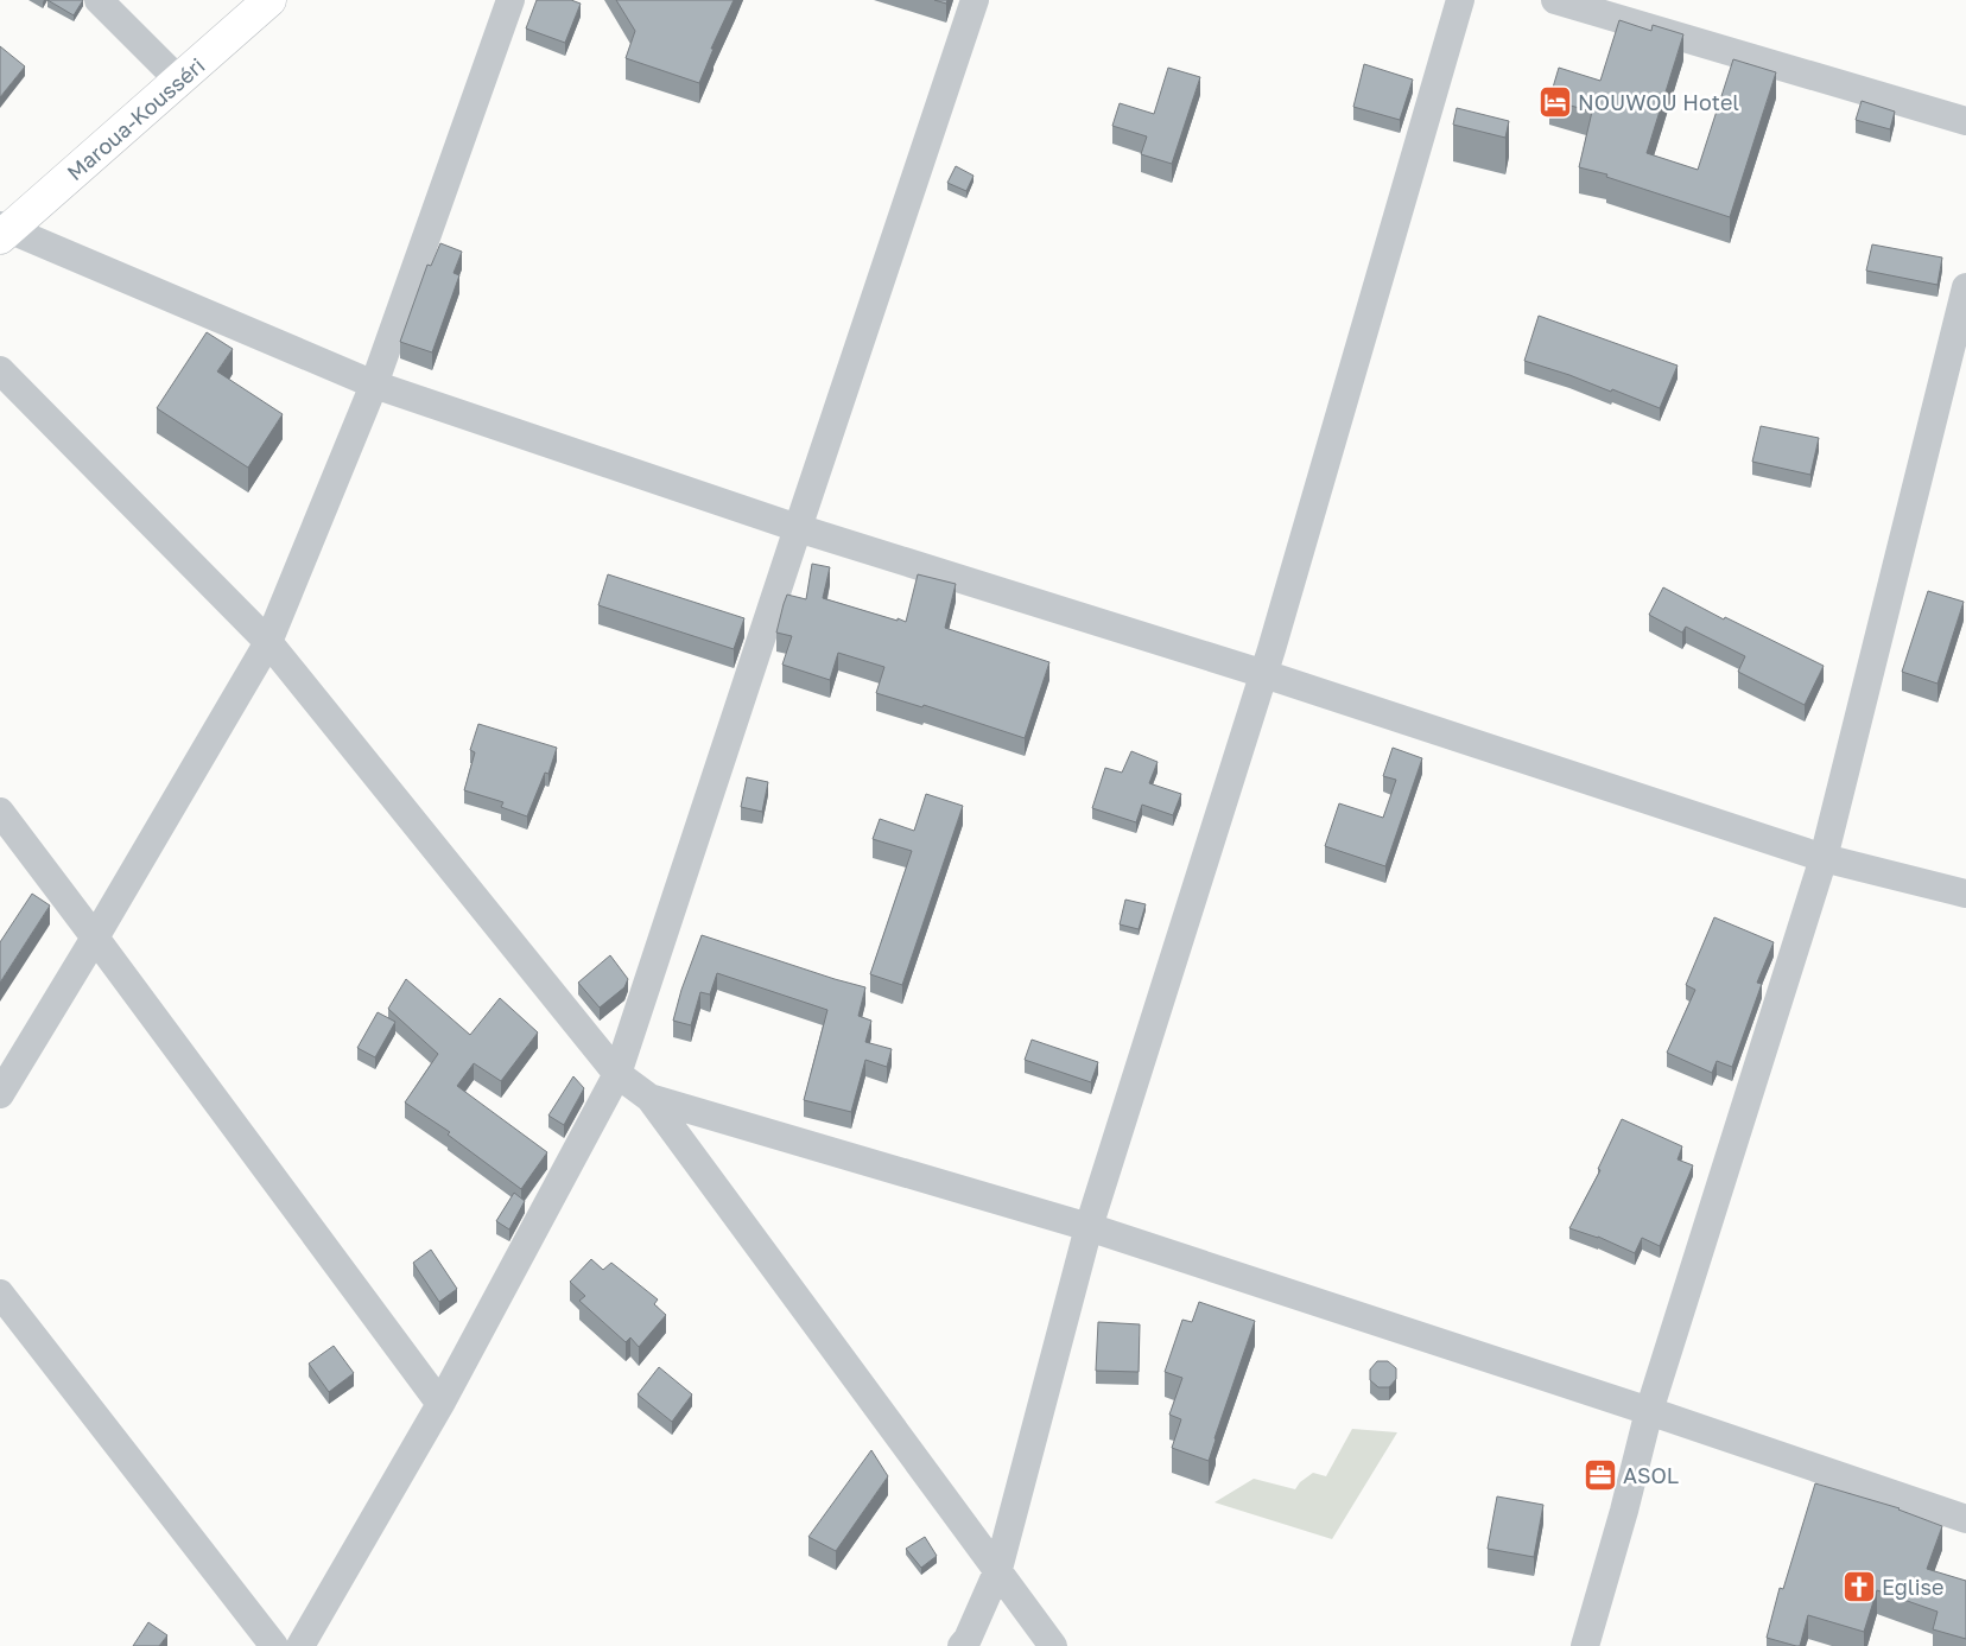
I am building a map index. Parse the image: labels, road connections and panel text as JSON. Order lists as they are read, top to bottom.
{
  "streets": {
    "highway": ["Maroua-Kousséri"]
  },
  "places": {
    "hotel": ["NOUWOU Hotel"],
    "office": ["ASOL"],
    "church": ["Eglise"]
  }
}
